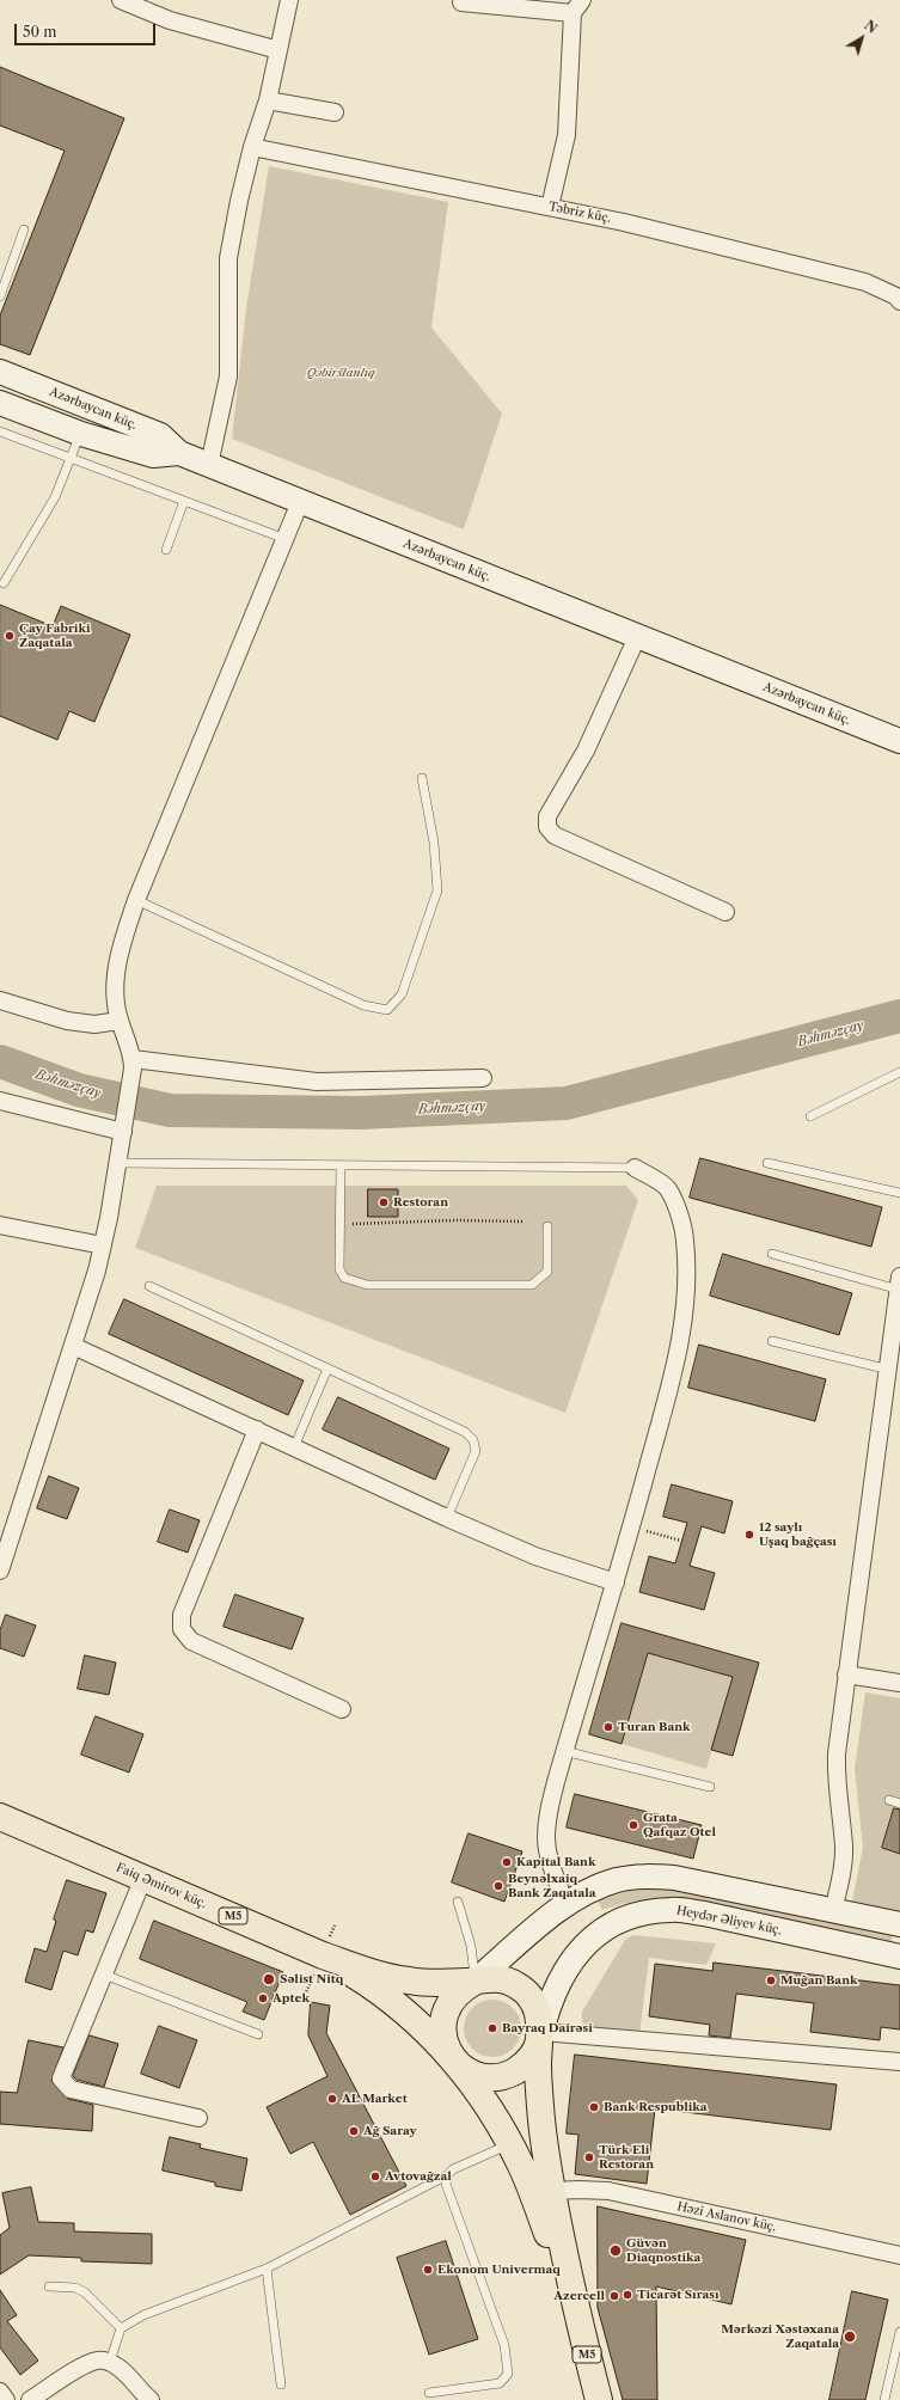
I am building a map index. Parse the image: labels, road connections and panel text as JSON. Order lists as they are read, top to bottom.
{
  "streets": {
    "highway": ["Faiq Əmirov küç.", "M5"],
    "main road": ["Azərbaycan küç.", "Heydər Əliyev küç."],
    "street": ["Təbriz küç.", "Həzi Aslanov küç."]
  },
  "water": ["Bəhməzçay"],
  "parks": ["Qəbirstanlıq"],
  "places": [
    "Çay Fabriki Zaqatala",
    "Restoran",
    "12 saylı Uşaq bağçası",
    "Turan Bank",
    "Grata Qafqaz Otel",
    "Kapital Bank",
    "Beynəlxaiq Bank Zaqatala",
    "Səlist Nitq",
    "Muğan Bank",
    "Aptek",
    "Bayraq Dairəsi",
    "AL Market",
    "Bank Respublika",
    "Ağ Saray",
    "Türk Eli Restoran",
    "Avtovağzal",
    "Güvən Diaqnostika",
    "Ekonom Univermaq",
    "Ticarət Sırası",
    "Azercell",
    "Mərkəzi Xəstəxana Zaqatala"
  ],
  "scale_bar": "50 m",
  "north": "top right"
}
